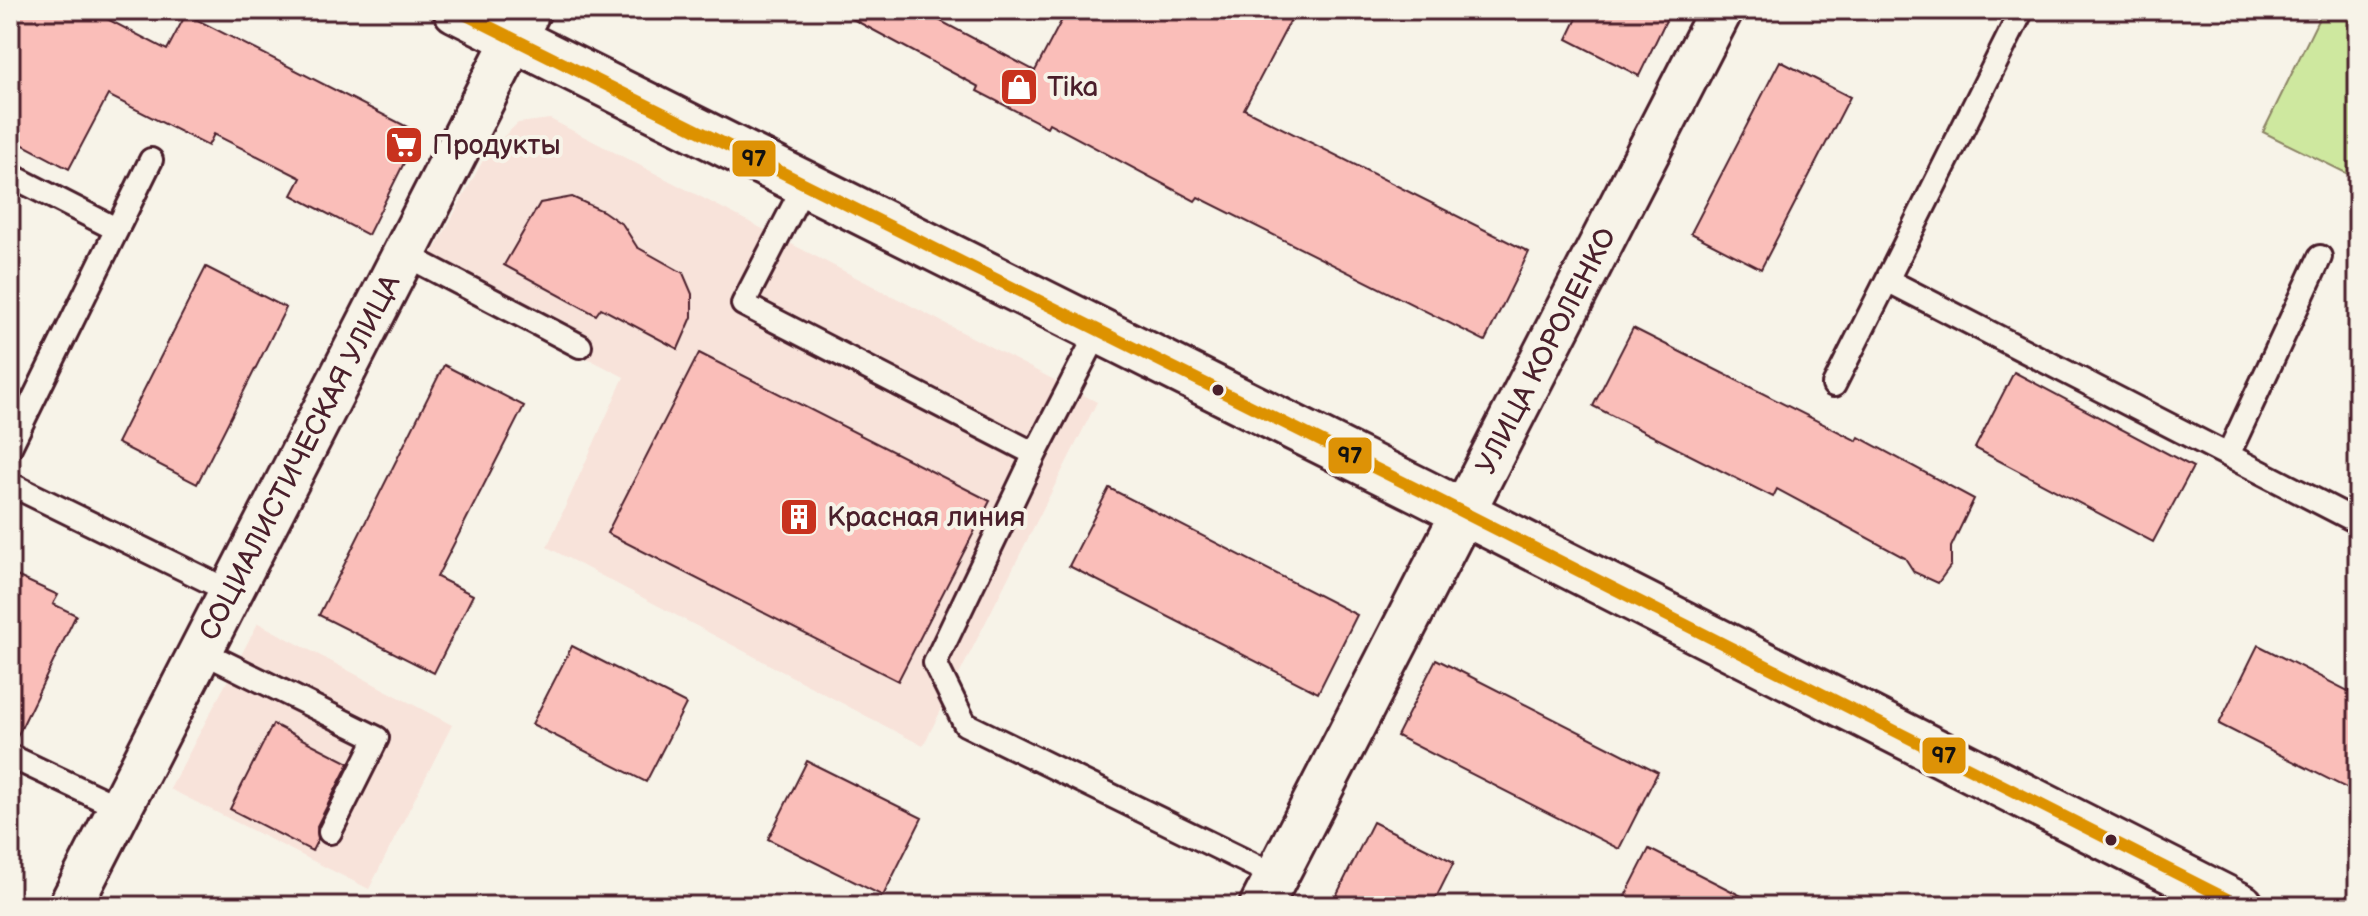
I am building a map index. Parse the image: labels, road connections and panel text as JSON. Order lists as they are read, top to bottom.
{
  "streets": {
    "street": ["УЛИЦА КОРОЛЕНКО", "СОЦИАЛИСТИЧЕСКАЯ УЛИЦА"]
  },
  "places": {
    "shop": ["Tika"],
    "supermarket": ["Продукты"],
    "building": ["Красная линия"]
  },
  "lines": ["transit line 97"]
}
